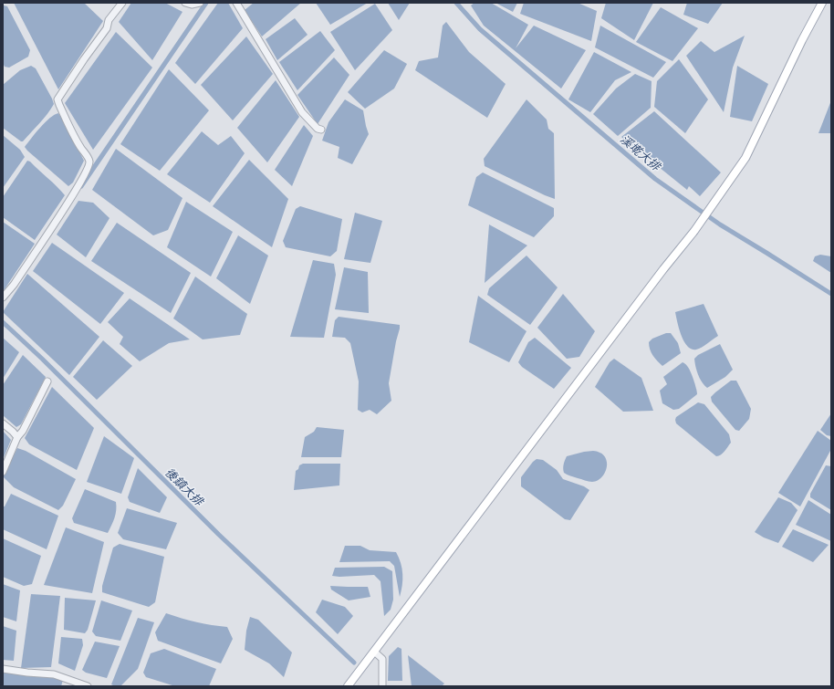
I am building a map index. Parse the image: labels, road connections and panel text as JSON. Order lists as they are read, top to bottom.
{
  "water": ["溪墘大排", "後鎮大排"]
}
